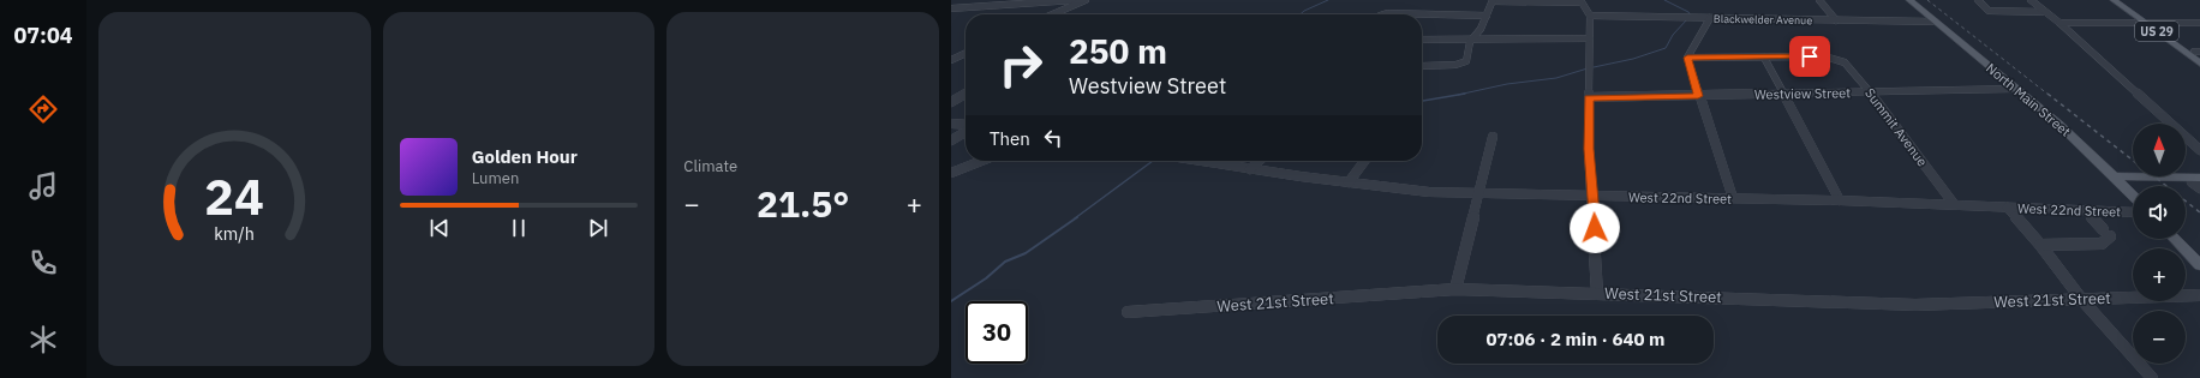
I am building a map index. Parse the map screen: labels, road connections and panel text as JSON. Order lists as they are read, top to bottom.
{
  "streets": {
    "main road": ["US 29", "North Main Street"],
    "street": [
      "Blackwelder Avenue",
      "Westview Street",
      "Summit Avenue",
      "West 22nd Street",
      "West 21st Street"
    ]
  },
  "crossings": [
    ["Blackwelder Avenue", "North Main Street"],
    ["Westview Street", "North Main Street"],
    ["Westview Street", "Summit Avenue"],
    ["Summit Avenue", "West 22nd Street"]
  ],
  "north": "top",
  "page": {
    "tabs": "07:04",
    "tile": "Climate",
    "turn": ["250 m", "Westview Street"],
    "then": "Then",
    "map_buttons": ["+", "−"],
    "song": ["Golden Hour", "Lumen"],
    "heat": ["−", "21.5°", "+"],
    "limit": "30",
    "trip": "07:06 · 2 min · 640 m",
    "gauge": ["24", "km/h"]
  }
}
